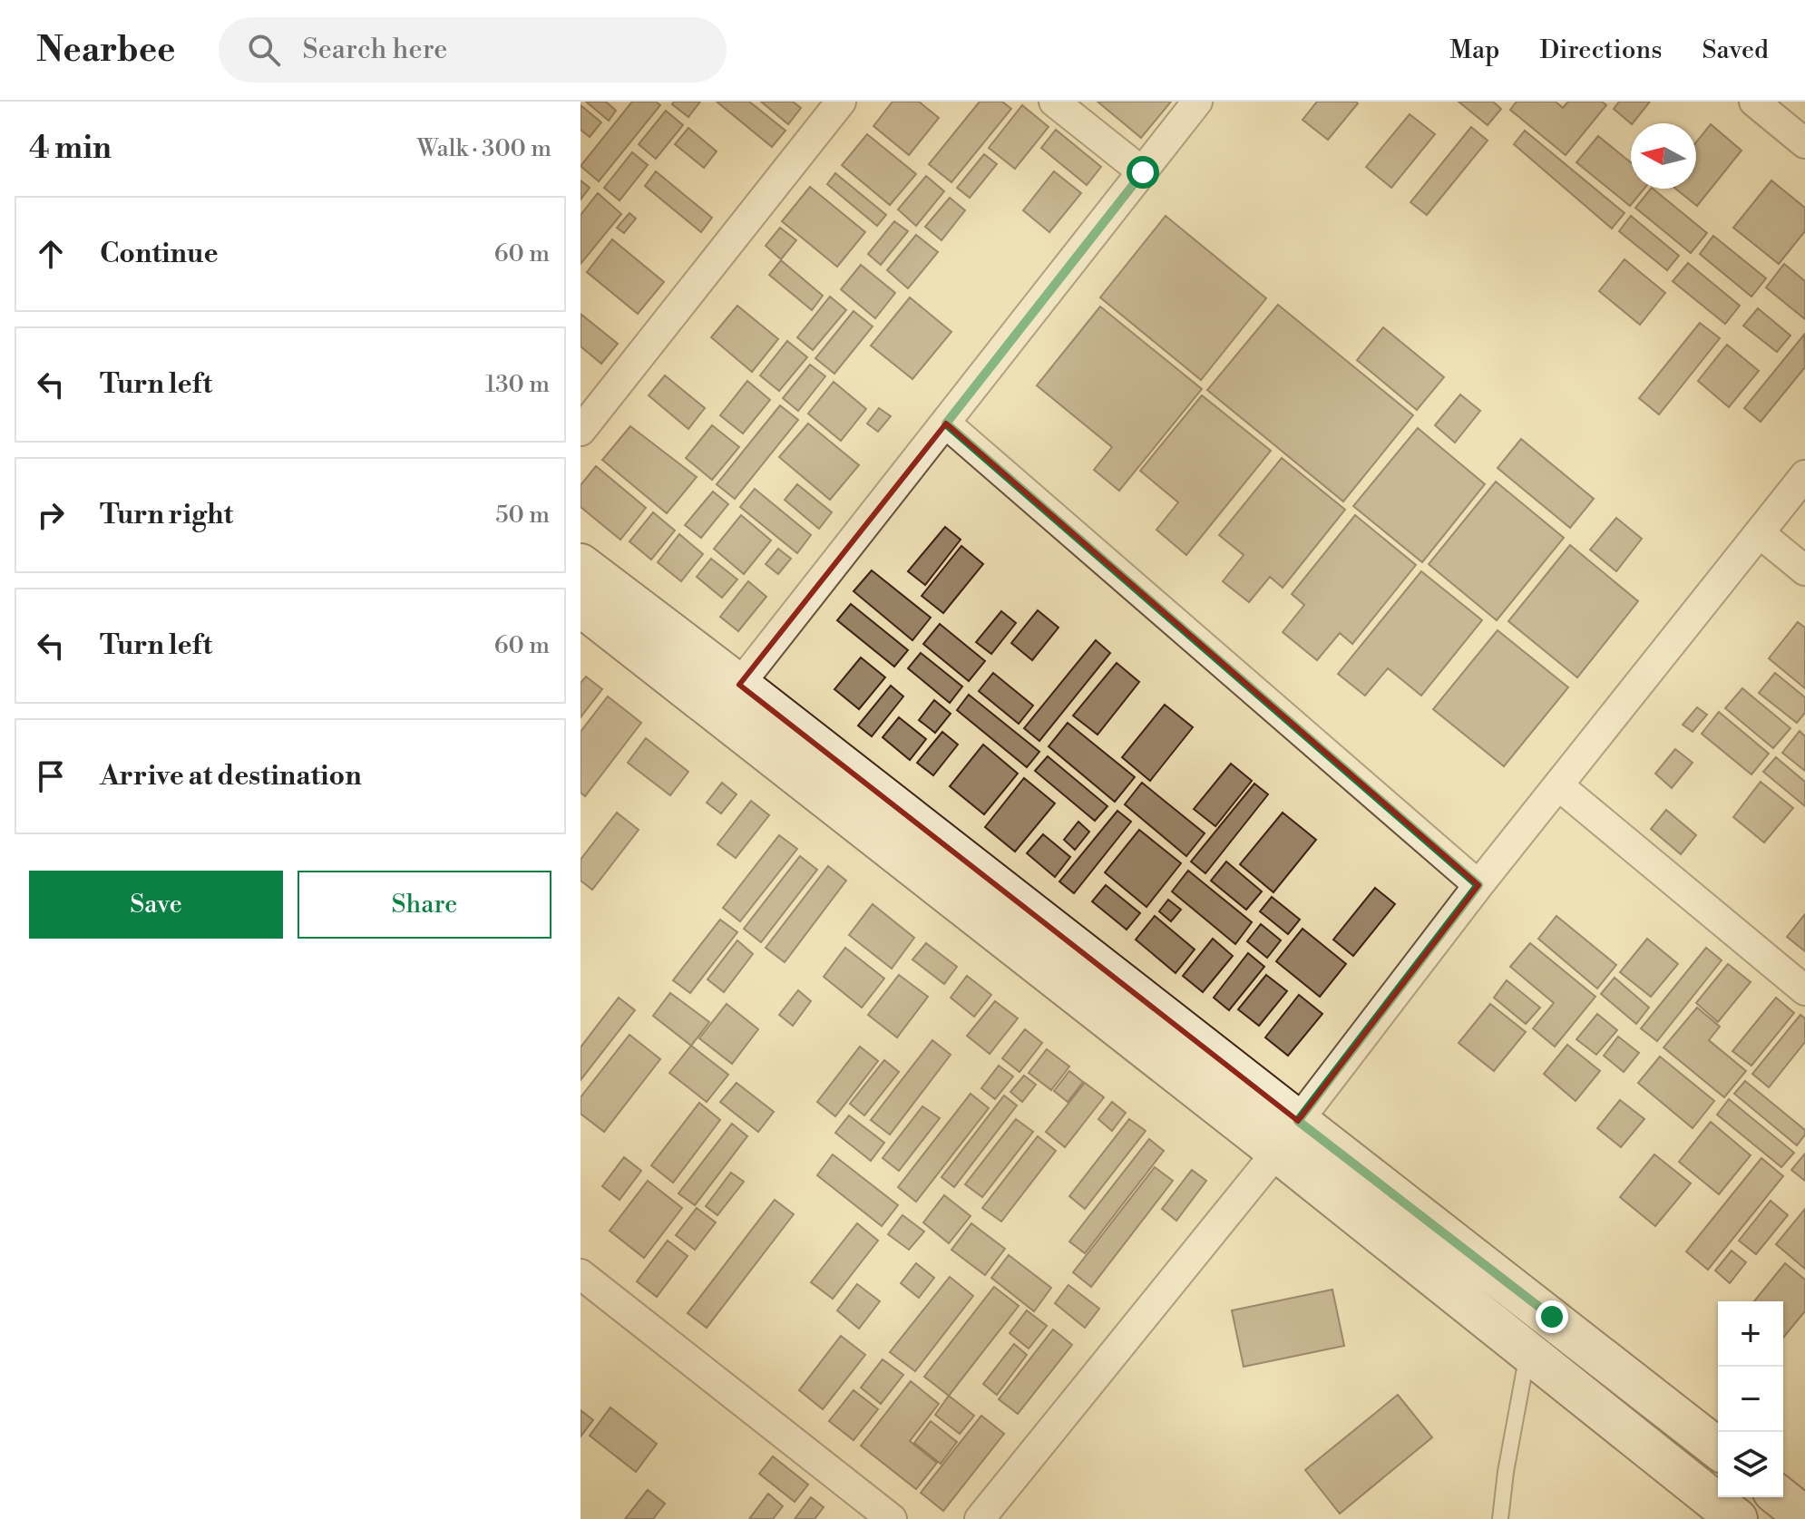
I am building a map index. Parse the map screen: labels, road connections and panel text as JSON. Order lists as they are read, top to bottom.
{
  "north": "left",
  "page": {
    "header": "Nearbee",
    "search": "Search here",
    "nav": ["Map", "Directions", "Saved"],
    "heading": ["4 min", "Walk · 300 m"],
    "list": [
      ["Continue", "60 m"],
      ["Turn left", "130 m"],
      ["Turn right", "50 m"],
      ["Turn left", "60 m"],
      "Arrive at destination"
    ],
    "buttons": ["Save", "Share"],
    "map_buttons": ["+", "−"]
  }
}
